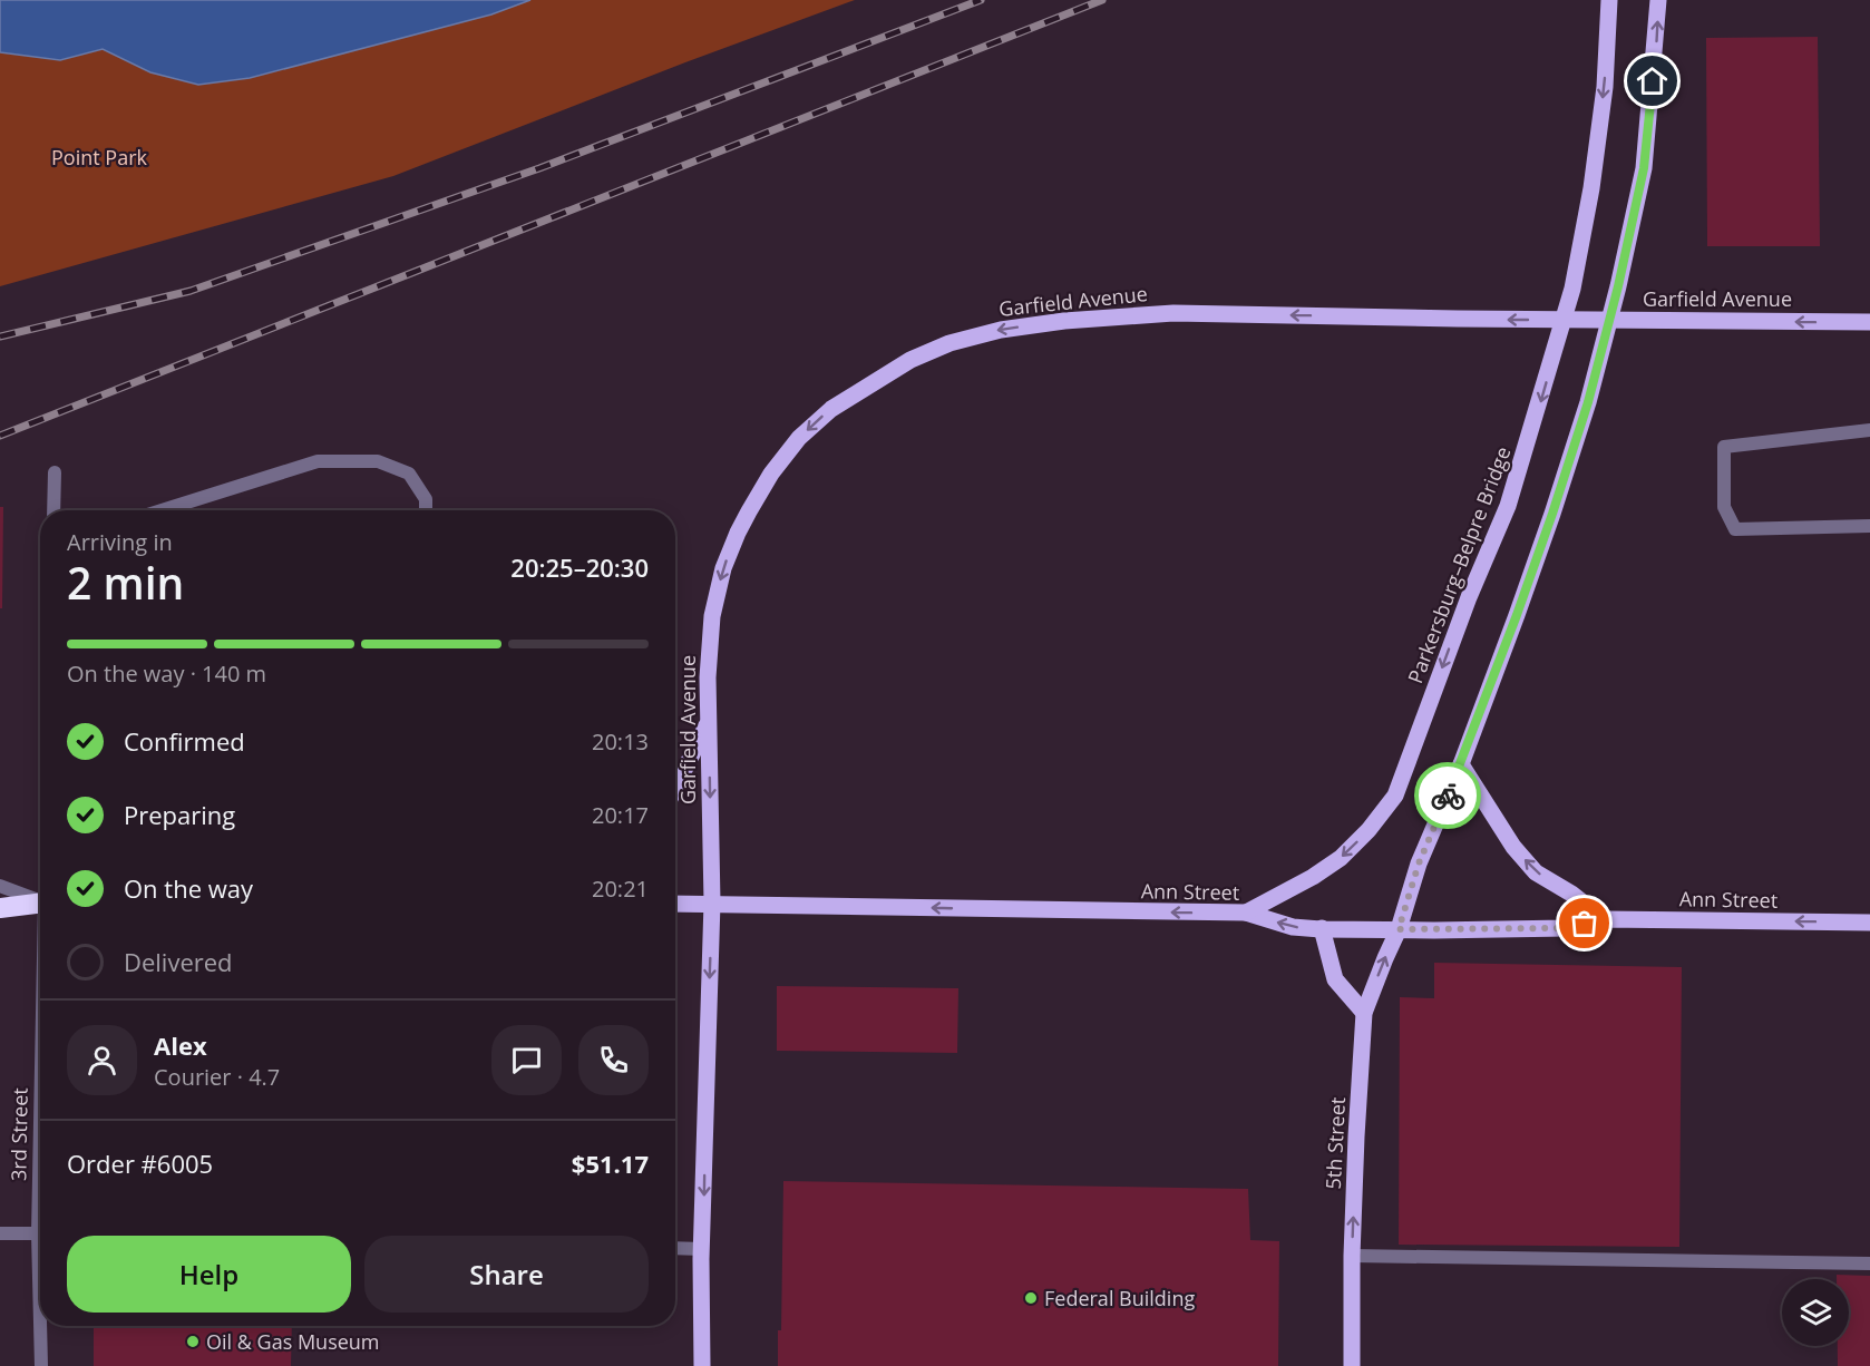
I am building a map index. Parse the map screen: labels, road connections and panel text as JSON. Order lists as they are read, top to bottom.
{
  "streets": {
    "main road": [
      "Garfield Avenue",
      "Parkersburg–Belpre Bridge",
      "Ann Street",
      "5th Street"
    ],
    "street": ["3rd Street"]
  },
  "crossings": [
    ["Garfield Avenue", "Ann Street"],
    ["Parkersburg–Belpre Bridge", "Ann Street"],
    ["Ann Street", "5th Street"]
  ],
  "one_way": ["Ann Street", "5th Street"],
  "parks": ["Point Park"],
  "places": ["Federal Building", "Oil & Gas Museum"],
  "page": {
    "heading": ["2 min", "Arriving in", "20:25–20:30"],
    "panel": [
      "Alex",
      "Courier · 4.7",
      "Order #6005",
      "$51.17"
    ],
    "bar": "On the way · 140 m",
    "list": [
      ["Confirmed", "20:13"],
      ["Preparing", "20:17"],
      ["On the way", "20:21"],
      "Delivered"
    ],
    "buttons": ["Help", "Share"]
  }
}
